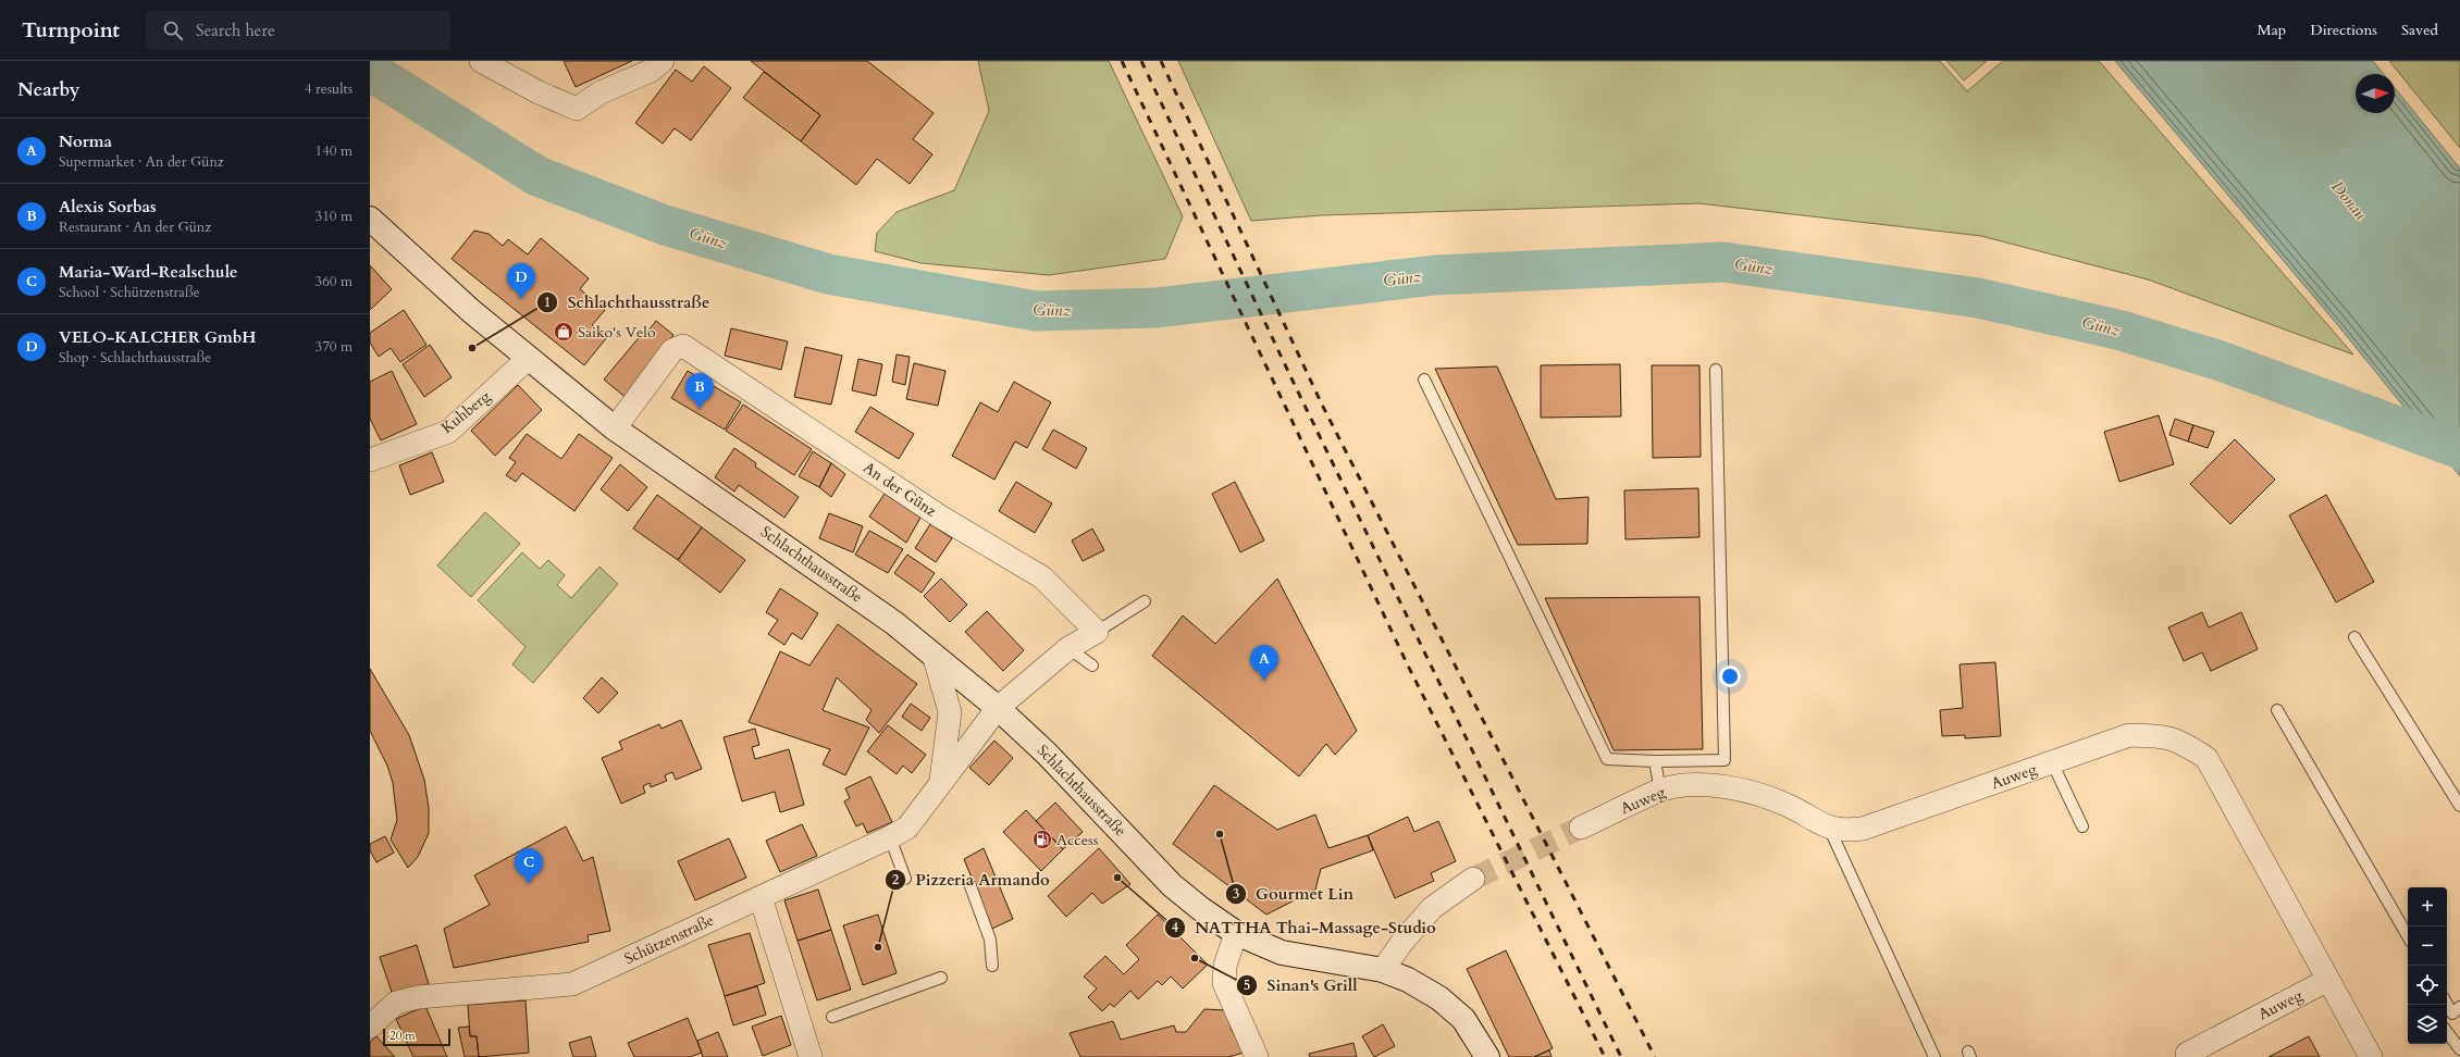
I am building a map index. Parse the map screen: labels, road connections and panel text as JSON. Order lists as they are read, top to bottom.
{
  "streets": {
    "main road": ["Schlachthausstraße"],
    "street": [
      "Kuhberg",
      "An der Günz",
      "Auweg",
      "Schützenstraße"
    ]
  },
  "crossings": [
    ["Kuhberg", "Schlachthausstraße"],
    ["An der Günz", "Schlachthausstraße"],
    ["Schlachthausstraße", "Schützenstraße"]
  ],
  "water": ["Donau", "Günz"],
  "places": {
    "shop": ["Saiko's Velo"],
    "other": [
      "Schlachthausstraße",
      "Gourmet Lin",
      "NATTHA Thai-Massage-Studio",
      "Pizzeria Armando",
      "Sinan's Grill"
    ],
    "fuel station": ["Access"]
  },
  "scale_bar": "20 m",
  "north": "right",
  "page": {
    "header": "Turnpoint",
    "search": "Search here",
    "nav": ["Map", "Directions", "Saved"],
    "heading": ["Nearby", "4 results"],
    "list": [
      {
        "mark": "A",
        "name": "Norma",
        "note": "Supermarket · An der Günz",
        "value": "140 m"
      },
      {
        "mark": "B",
        "name": "Alexis Sorbas",
        "note": "Restaurant · An der Günz",
        "value": "310 m"
      },
      {
        "mark": "C",
        "name": "Maria-Ward-Realschule",
        "note": "School · Schützenstraße",
        "value": "360 m"
      },
      {
        "mark": "D",
        "name": "VELO-KALCHER GmbH",
        "note": "Shop · Schlachthausstraße",
        "value": "370 m"
      }
    ],
    "pins": [
      "D",
      "B",
      "A",
      "C"
    ],
    "map_buttons": ["+", "−"],
    "scale": "20 m"
  }
}
